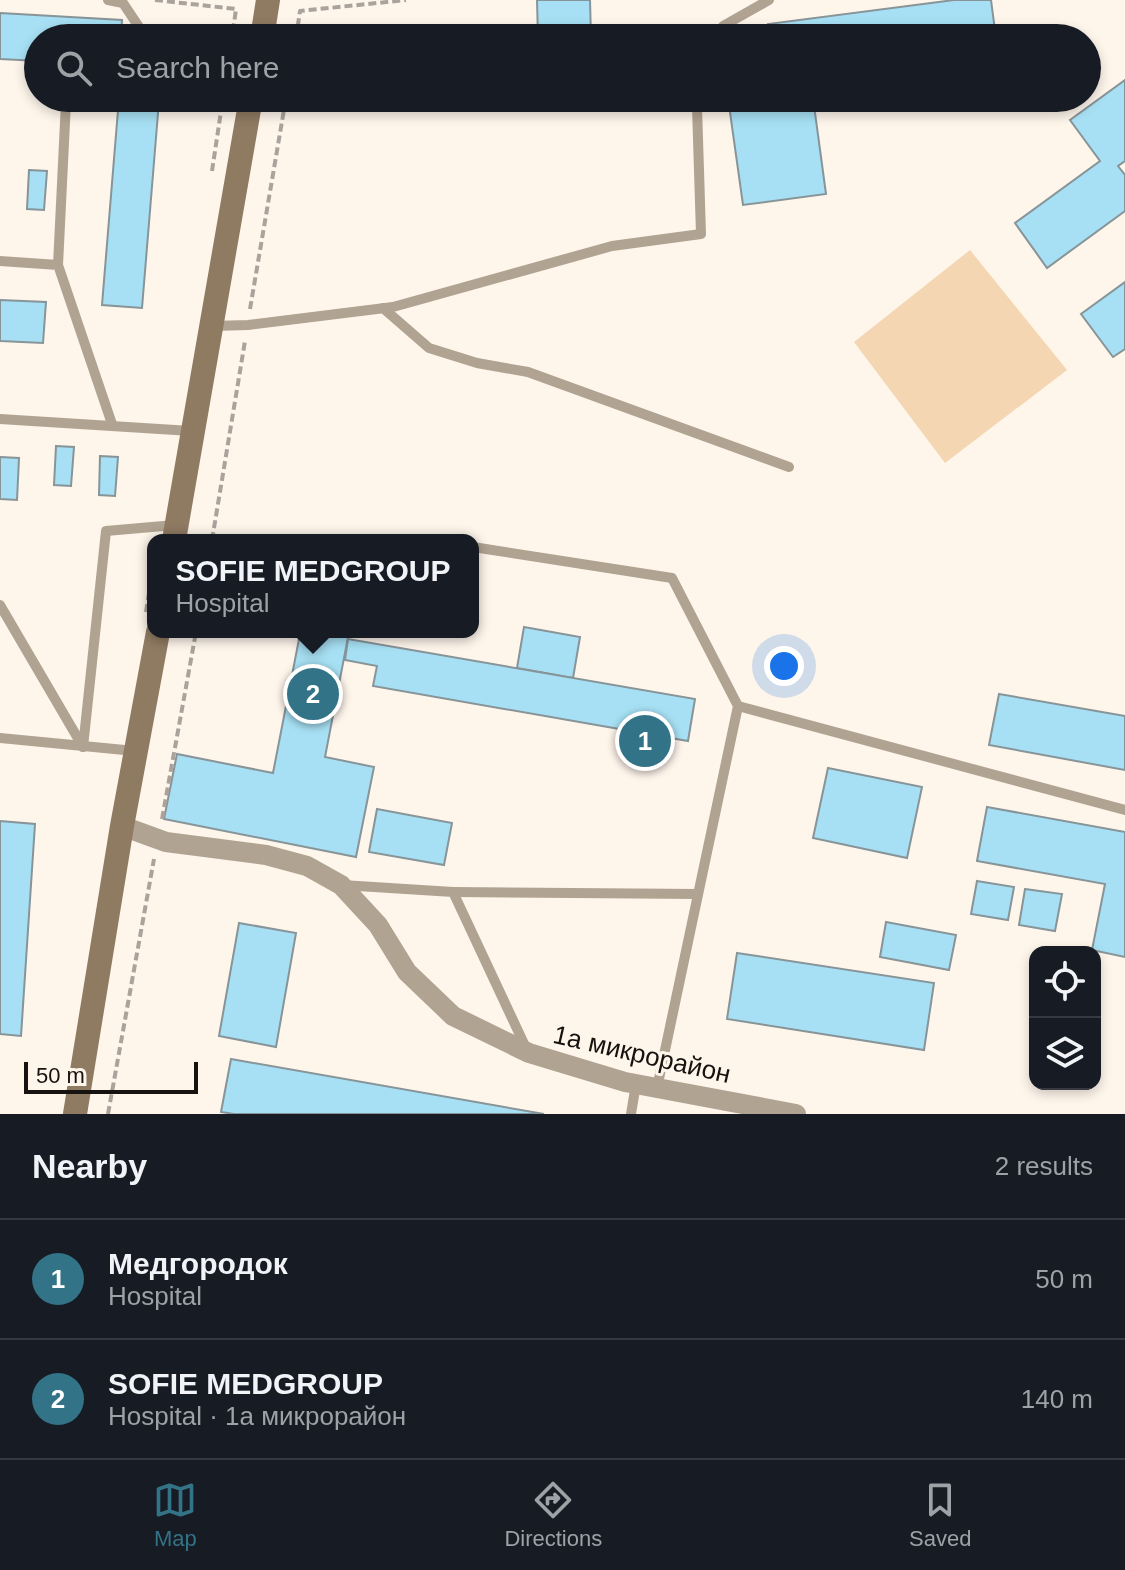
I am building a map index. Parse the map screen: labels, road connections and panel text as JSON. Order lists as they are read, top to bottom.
{
  "streets": {
    "street": ["1а микрорайон"]
  },
  "scale_bar": "50 m",
  "page": {
    "search": "Search here",
    "popup": ["SOFIE MEDGROUP", "Hospital"],
    "pins": ["2", "1"],
    "scale": "50 m",
    "heading": ["Nearby", "2 results"],
    "list": [
      {
        "mark": "1",
        "name": "Медгородок",
        "note": "Hospital",
        "value": "50 m"
      },
      {
        "mark": "2",
        "name": "SOFIE MEDGROUP",
        "note": "Hospital · 1а микрорайон",
        "value": "140 m"
      }
    ],
    "nav": ["Map", "Directions", "Saved"]
  }
}
